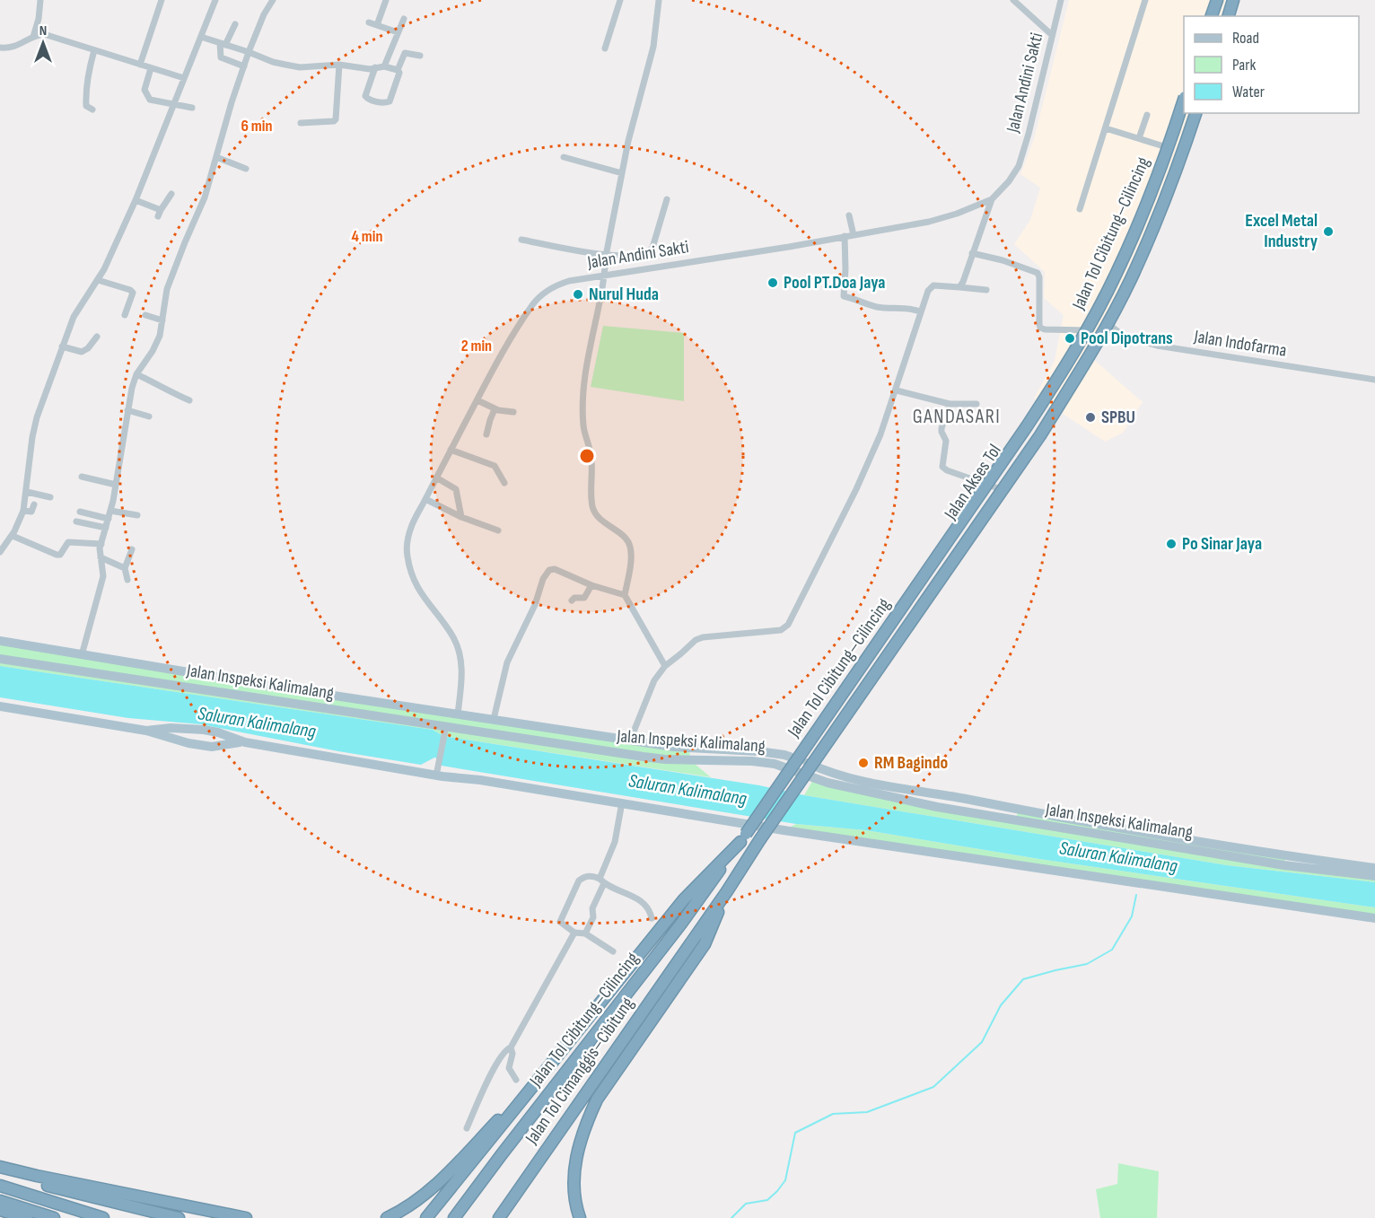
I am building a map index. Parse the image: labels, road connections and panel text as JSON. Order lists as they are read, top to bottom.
{
  "streets": {
    "highway": ["Jalan Tol Cibitung–Cilincing", "Jalan Tol Cimanggis–Cibitung"],
    "main road": ["Jalan Akses Tol", "Jalan Inspeksi Kalimalang"],
    "street": ["Jalan Andini Sakti", "Jalan Indofarma"]
  },
  "crossings": [
    ["Jalan Andini Sakti", "Jalan Inspeksi Kalimalang"],
    ["Jalan Tol Cibitung–Cilincing", "Jalan Tol Cimanggis–Cibitung"],
    ["Jalan Indofarma", "Jalan Akses Tol"],
    ["Jalan Akses Tol", "Jalan Inspeksi Kalimalang"]
  ],
  "districts": ["GANDASARI"],
  "water": ["Saluran Kalimalang"],
  "places": [
    "Excel Metal Industry",
    "Pool PT.Doa Jaya",
    "Nurul Huda",
    "Pool Dipotrans",
    "SPBU",
    "Po Sinar Jaya",
    "RM Bagindo"
  ],
  "legend": ["Road", "Park", "Water"],
  "north": "top",
  "rings": ["6 min", "4 min", "2 min"]
}
